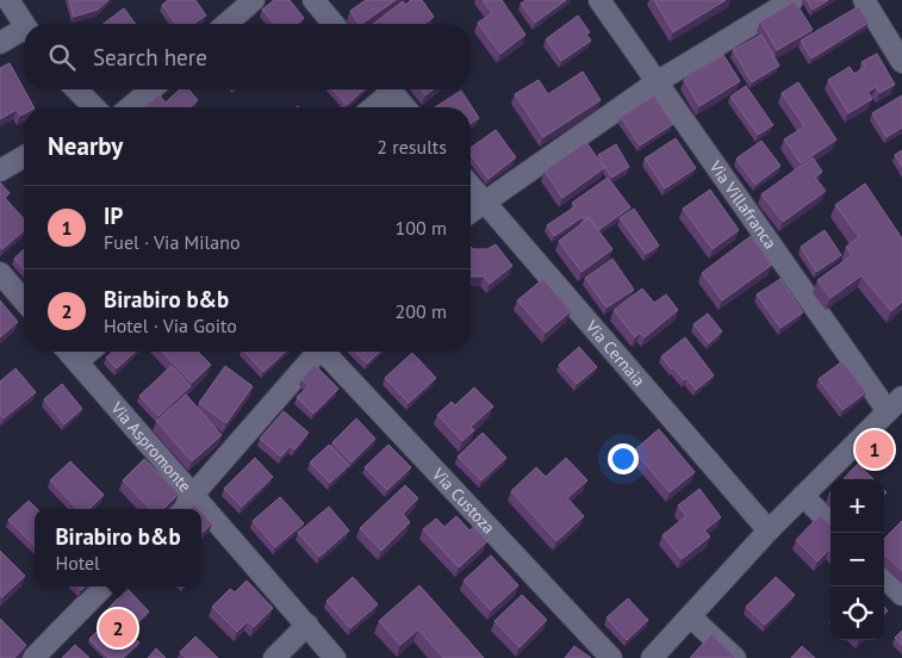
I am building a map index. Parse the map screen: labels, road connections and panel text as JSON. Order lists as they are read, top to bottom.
{
  "streets": {
    "street": [
      "Via Villafranca",
      "Via Cernaia",
      "Via Aspromonte",
      "Via Custoza"
    ]
  },
  "page": {
    "search": "Search here",
    "heading": ["Nearby", "2 results"],
    "list": [
      {
        "mark": "1",
        "name": "IP",
        "note": "Fuel · Via Milano",
        "value": "100 m"
      },
      {
        "mark": "2",
        "name": "Birabiro b&b",
        "note": "Hotel · Via Goito",
        "value": "200 m"
      }
    ],
    "pins": ["1", "2"],
    "map_buttons": ["+", "−"],
    "popup": ["Birabiro b&b", "Hotel"]
  }
}
